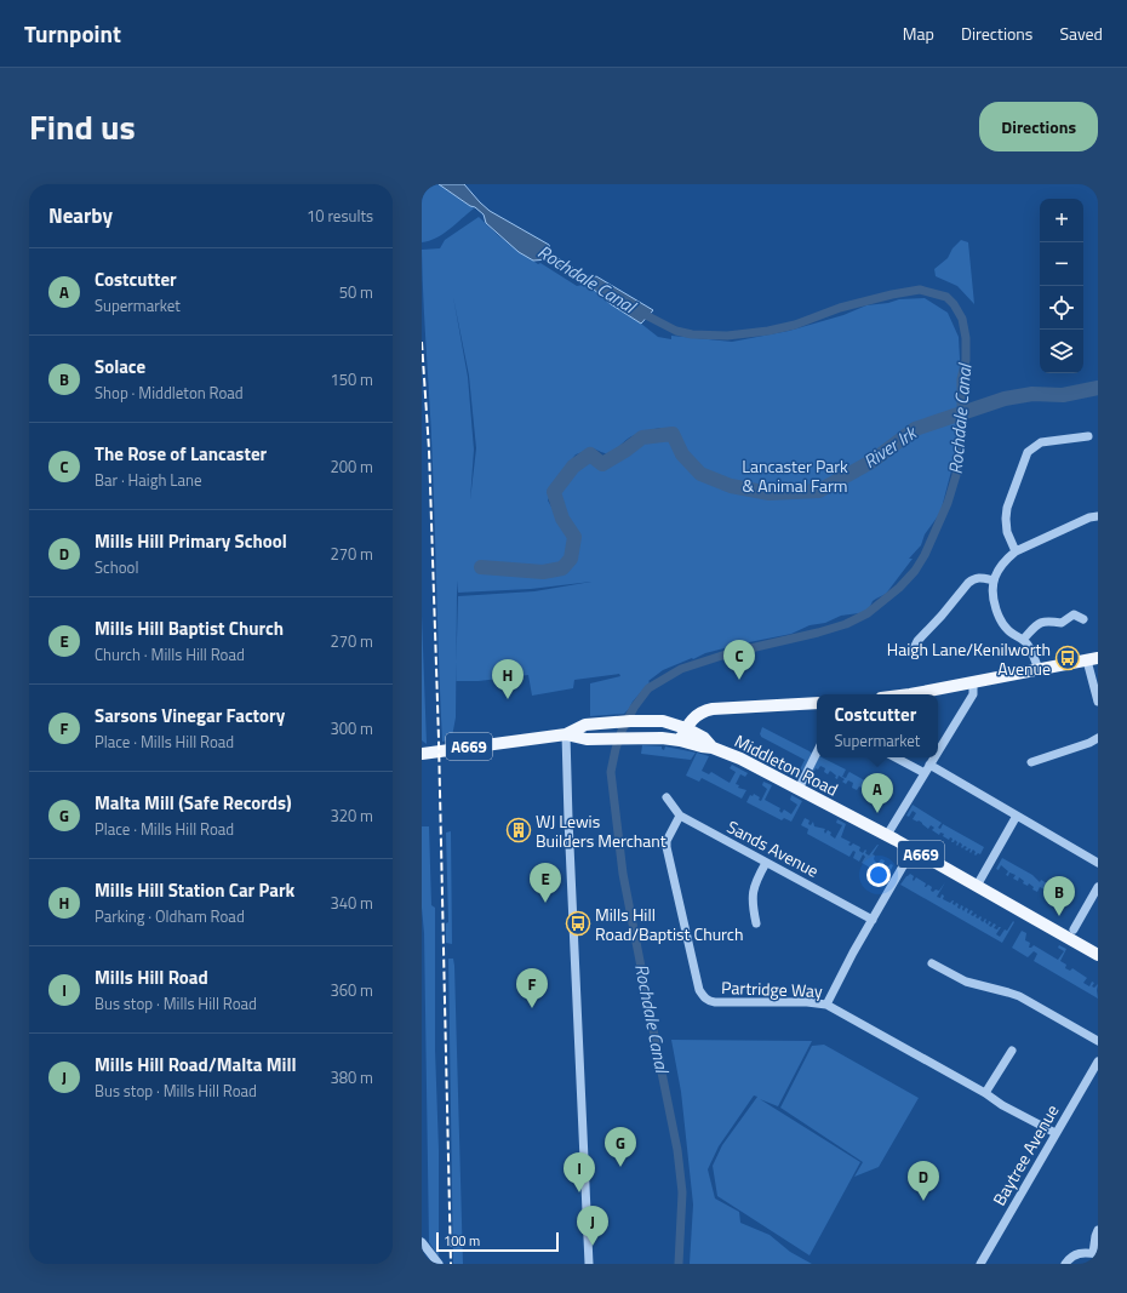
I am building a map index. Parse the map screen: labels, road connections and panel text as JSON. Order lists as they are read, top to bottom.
{
  "streets": {
    "main road": ["A669", "Middleton Road"],
    "street": ["Sands Avenue", "Partridge Way", "Baytree Avenue"]
  },
  "crossings": [
    ["A669", "Middleton Road"],
    ["Sands Avenue", "Partridge Way"],
    ["Partridge Way", "Baytree Avenue"]
  ],
  "water": ["Rochdale Canal", "River Irk"],
  "parks": ["Lancaster Park & Animal Farm"],
  "places": {
    "bus stop": ["Haigh Lane/Kenilworth Avenue", "Mills Hill Road/Baptist Church"],
    "building": ["WJ Lewis Builders Merchant"]
  },
  "scale_bar": "100 m",
  "page": {
    "header": "Turnpoint",
    "nav": ["Map", "Directions", "Saved"],
    "title": "Find us",
    "buttons": "Directions",
    "heading": ["Nearby", "10 results"],
    "map_buttons": ["+", "−"],
    "list": [
      {
        "mark": "A",
        "name": "Costcutter",
        "note": "Supermarket",
        "value": "50 m"
      },
      {
        "mark": "B",
        "name": "Solace",
        "note": "Shop · Middleton Road",
        "value": "150 m"
      },
      {
        "mark": "C",
        "name": "The Rose of Lancaster",
        "note": "Bar · Haigh Lane",
        "value": "200 m"
      },
      {
        "mark": "D",
        "name": "Mills Hill Primary School",
        "note": "School",
        "value": "270 m"
      },
      {
        "mark": "E",
        "name": "Mills Hill Baptist Church",
        "note": "Church · Mills Hill Road",
        "value": "270 m"
      },
      {
        "mark": "F",
        "name": "Sarsons Vinegar Factory",
        "note": "Place · Mills Hill Road",
        "value": "300 m"
      },
      {
        "mark": "G",
        "name": "Malta Mill (Safe Records)",
        "note": "Place · Mills Hill Road",
        "value": "320 m"
      },
      {
        "mark": "H",
        "name": "Mills Hill Station Car Park",
        "note": "Parking · Oldham Road",
        "value": "340 m"
      },
      {
        "mark": "I",
        "name": "Mills Hill Road",
        "note": "Bus stop · Mills Hill Road",
        "value": "360 m"
      },
      {
        "mark": "J",
        "name": "Mills Hill Road/Malta Mill",
        "note": "Bus stop · Mills Hill Road",
        "value": "380 m"
      }
    ],
    "pins": [
      "C",
      "H",
      "A",
      "E",
      "B",
      "F",
      "G",
      "I",
      "D",
      "J"
    ],
    "popup": ["Costcutter", "Supermarket"],
    "scale": "100 m"
  }
}
